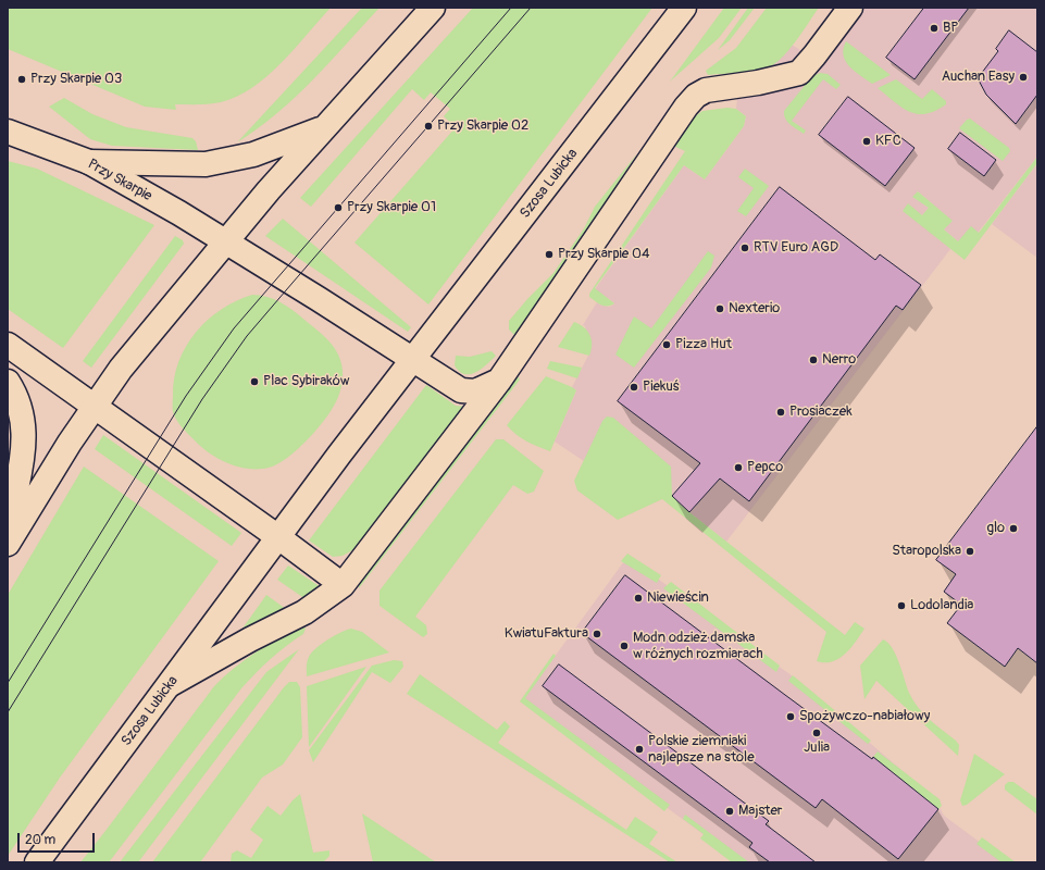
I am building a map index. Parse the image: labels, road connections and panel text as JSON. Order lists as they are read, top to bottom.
{
  "streets": {
    "main road": ["Przy Skarpie", "Szosa Lubicka"]
  },
  "places": [
    "BP",
    "Auchan Easy",
    "Przy Skarpie 03",
    "Przy Skarpie 02",
    "KFC",
    "Przy Skarpie 01",
    "RTV Euro AGD",
    "Przy Skarpie 04",
    "Nexterio",
    "Pizza Hut",
    "Nerro",
    "Plac Sybiraków",
    "Piekuś",
    "Prosiaczek",
    "Pepco",
    "glo",
    "Staropolska",
    "Niewieścin",
    "Lodolandia",
    "KwiatuFaktura",
    "Modn odzież damska w różnych rozmiarach",
    "Spożywczo-nabiałowy",
    "Julia",
    "Polskie ziemniaki najlepsze na stole",
    "Majster"
  ],
  "scale_bar": "20 m"
}
